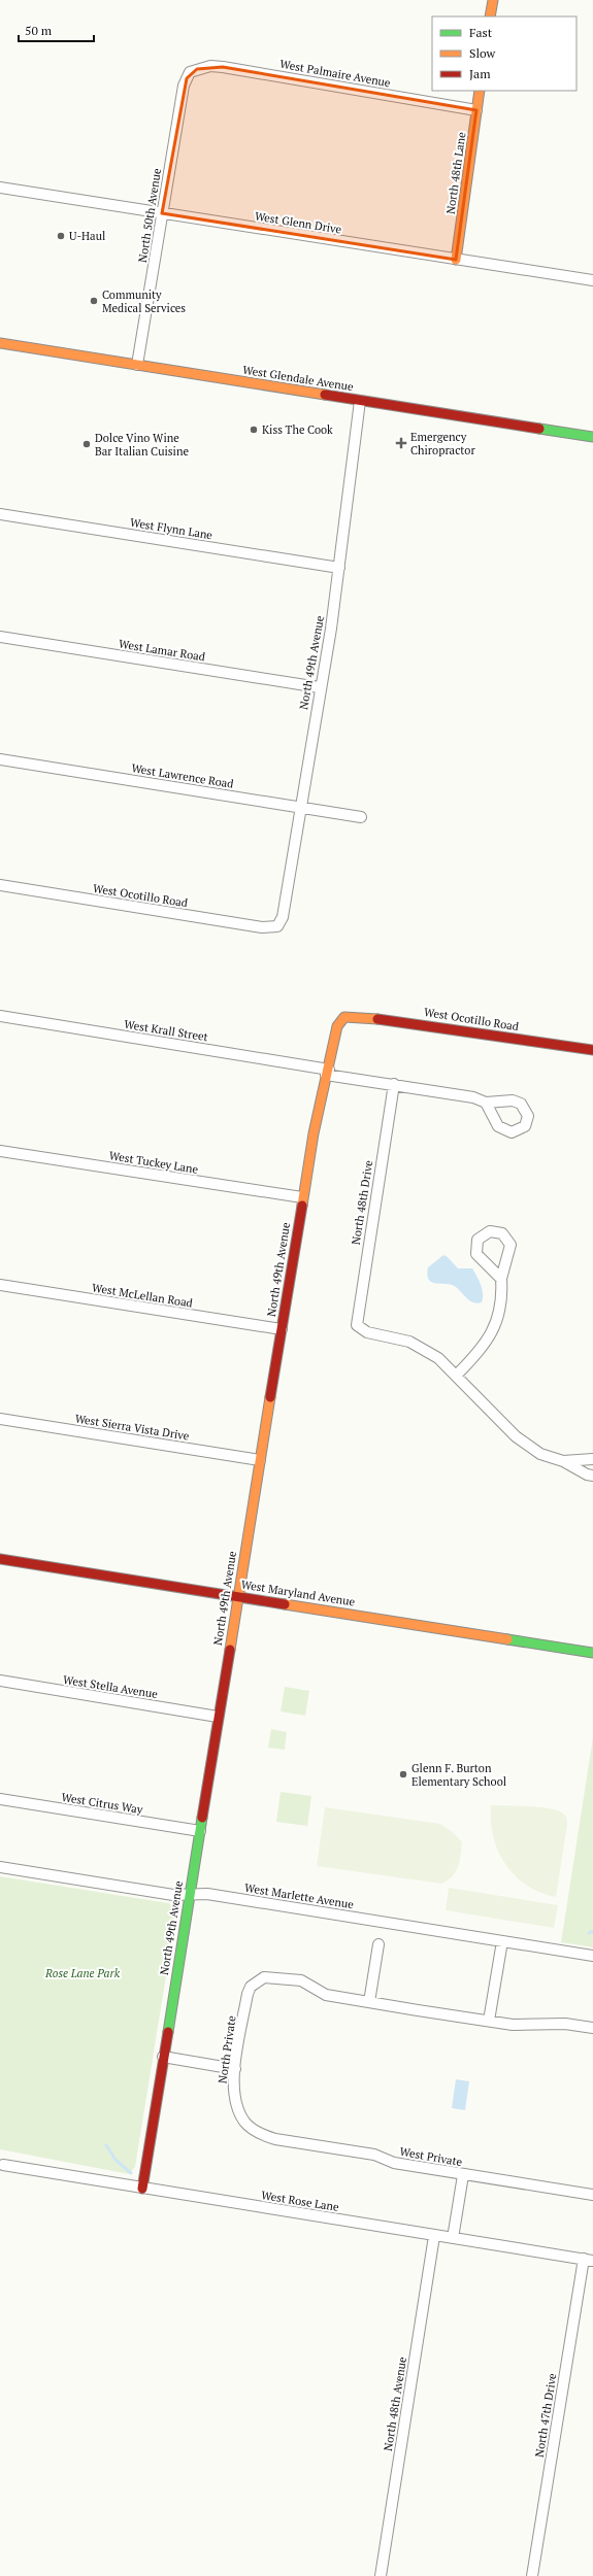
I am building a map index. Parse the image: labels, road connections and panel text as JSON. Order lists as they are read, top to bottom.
{
  "streets": {
    "street": [
      "West Palmaire Avenue",
      "North 48th Lane",
      "North 50th Avenue",
      "West Glenn Drive",
      "West Glendale Avenue",
      "West Flynn Lane",
      "West Lamar Road",
      "North 49th Avenue",
      "West Lawrence Road",
      "West Ocotillo Road",
      "West Krall Street",
      "West Tuckey Lane",
      "North 48th Drive",
      "West McLellan Road",
      "West Sierra Vista Drive",
      "West Maryland Avenue",
      "West Stella Avenue",
      "West Citrus Way",
      "West Marlette Avenue",
      "North Private",
      "West Private",
      "West Rose Lane",
      "North 48th Avenue",
      "North 47th Drive"
    ]
  },
  "crossings": [
    ["West Palmaire Avenue", "North 48th Lane"],
    ["West Palmaire Avenue", "North 50th Avenue"],
    ["North 48th Lane", "West Glenn Drive"],
    ["North 50th Avenue", "West Glenn Drive"],
    ["North 50th Avenue", "West Glendale Avenue"],
    ["West Glendale Avenue", "North 49th Avenue"],
    ["West Flynn Lane", "North 49th Avenue"],
    ["West Lamar Road", "North 49th Avenue"],
    ["North 49th Avenue", "West Lawrence Road"],
    ["North 49th Avenue", "West Ocotillo Road"],
    ["North 49th Avenue", "West Krall Street"],
    ["North 49th Avenue", "West Tuckey Lane"],
    ["North 49th Avenue", "West McLellan Road"],
    ["North 49th Avenue", "West Sierra Vista Drive"],
    ["North 49th Avenue", "West Maryland Avenue"],
    ["North 49th Avenue", "West Stella Avenue"],
    ["North 49th Avenue", "West Citrus Way"],
    ["North 49th Avenue", "West Marlette Avenue"],
    ["North 49th Avenue", "West Rose Lane"],
    ["West Krall Street", "North 48th Drive"],
    ["North Private", "West Private"],
    ["West Rose Lane", "North 48th Avenue"],
    ["West Rose Lane", "North 47th Drive"]
  ],
  "parks": ["Rose Lane Park"],
  "places": {
    "other": [
      "U-Haul",
      "Community Medical Services",
      "Kiss The Cook",
      "Dolce Vino Wine Bar Italian Cuisine",
      "Glenn F. Burton Elementary School"
    ],
    "health": ["Emergency Chiropractor"]
  },
  "legend": ["Fast", "Slow", "Jam"],
  "scale_bar": "50 m"
}
